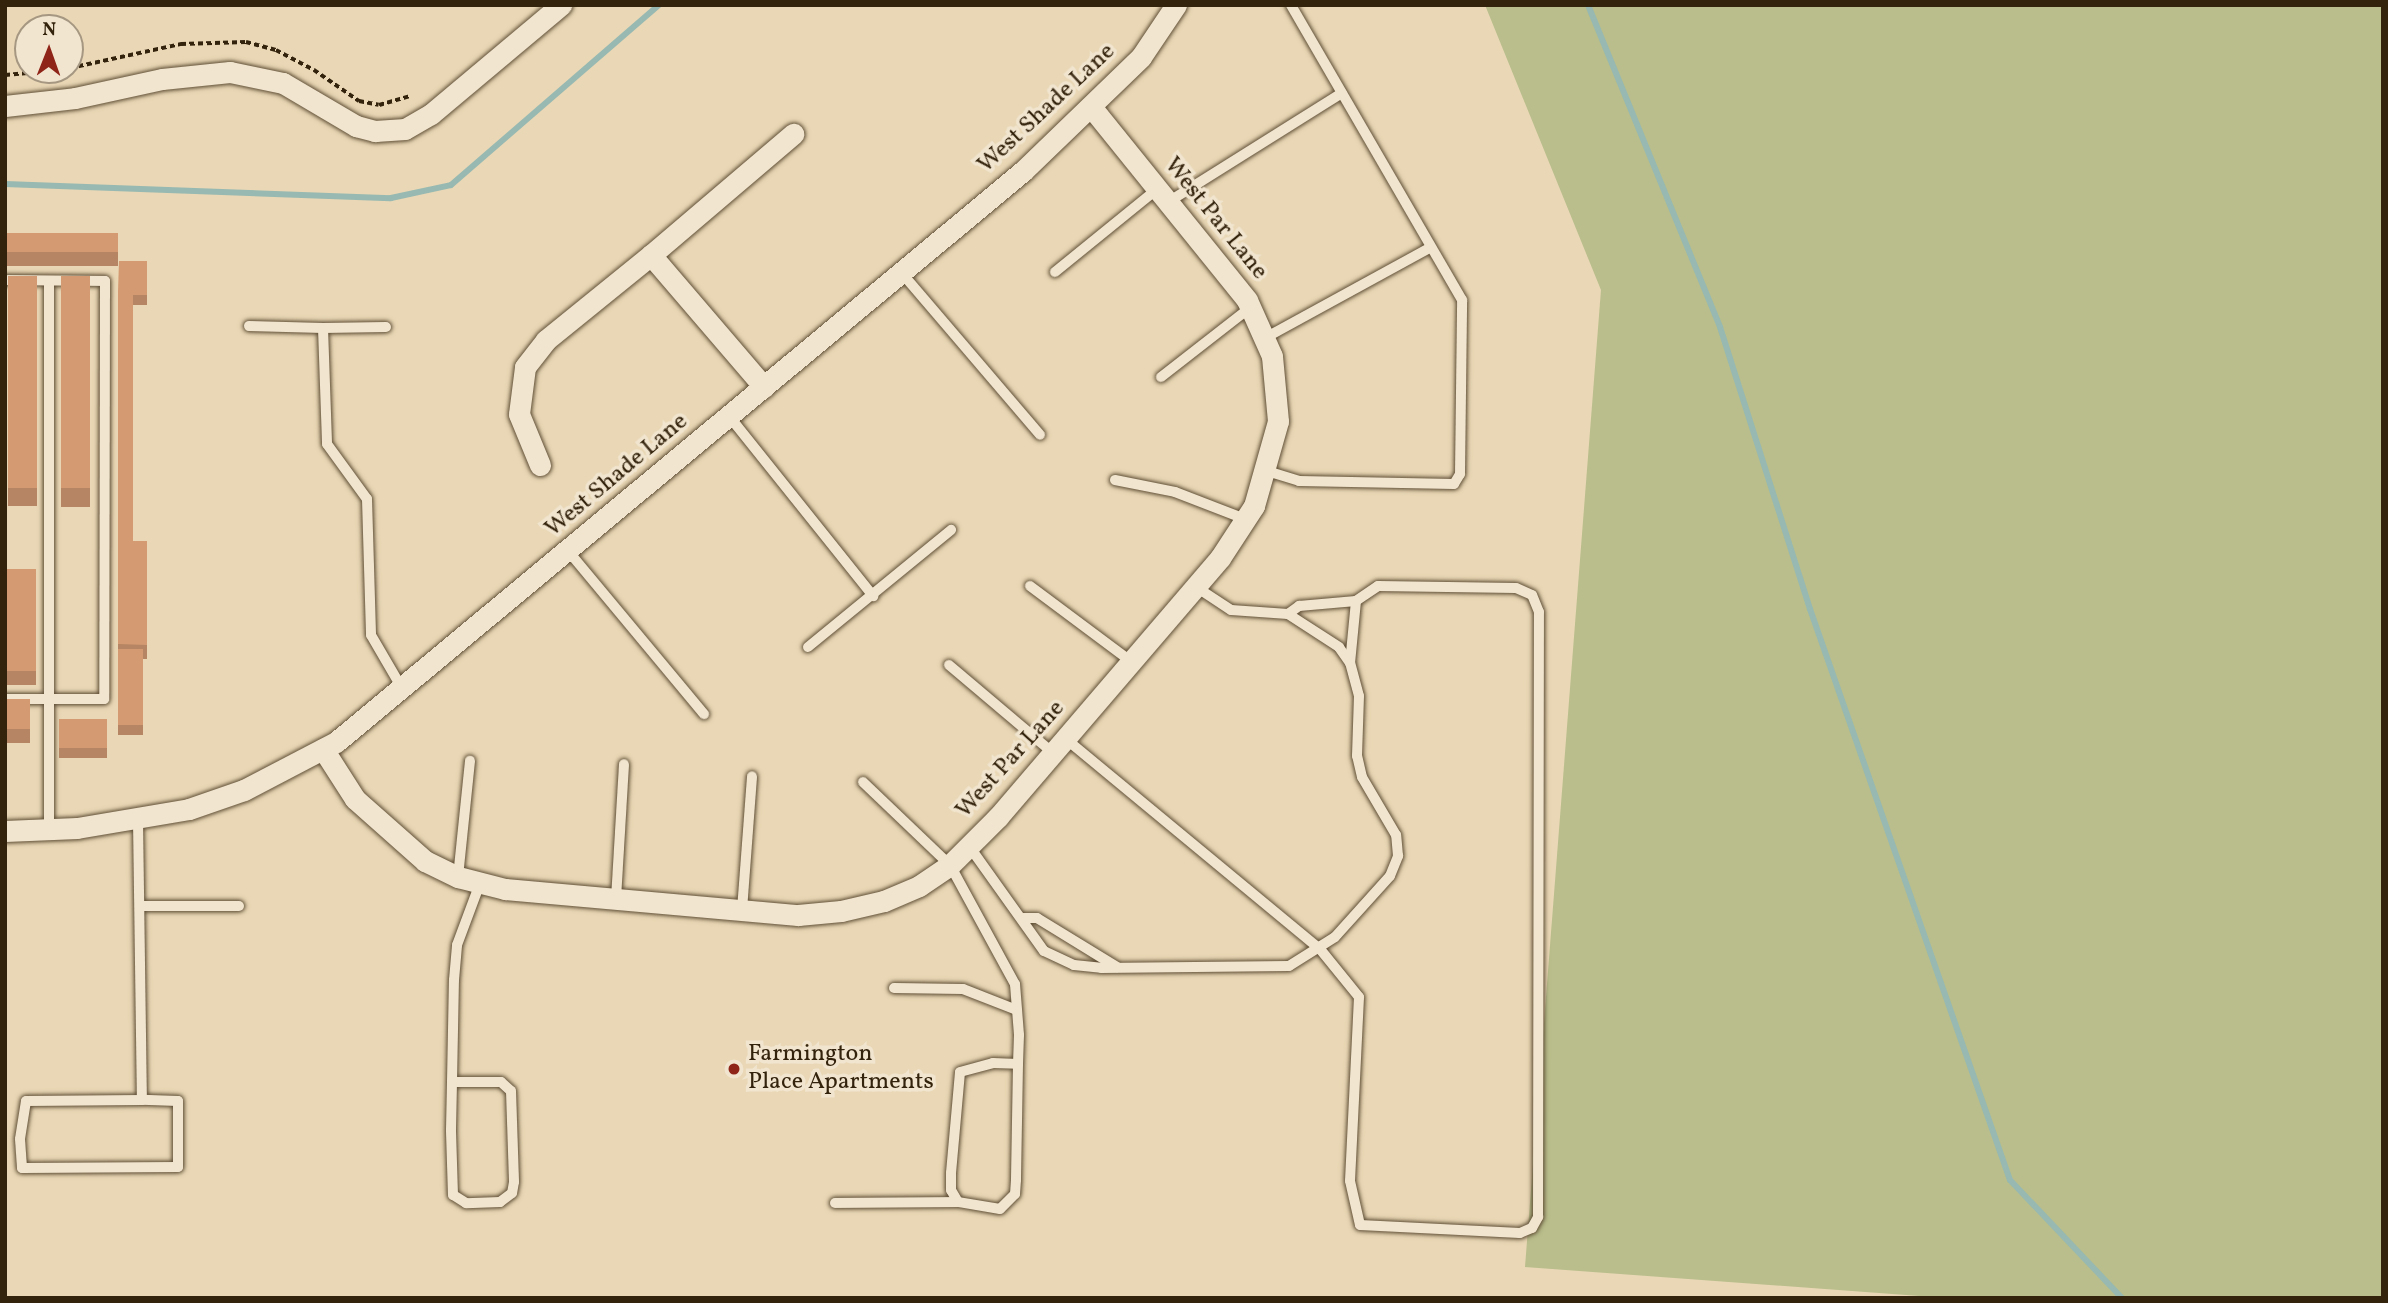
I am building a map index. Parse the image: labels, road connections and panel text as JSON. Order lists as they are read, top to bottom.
{
  "streets": {
    "street": ["West Shade Lane", "West Par Lane"]
  },
  "crossings": [
    ["West Shade Lane", "West Par Lane"]
  ],
  "places": ["Farmington Place Apartments"],
  "north": "top"
}
